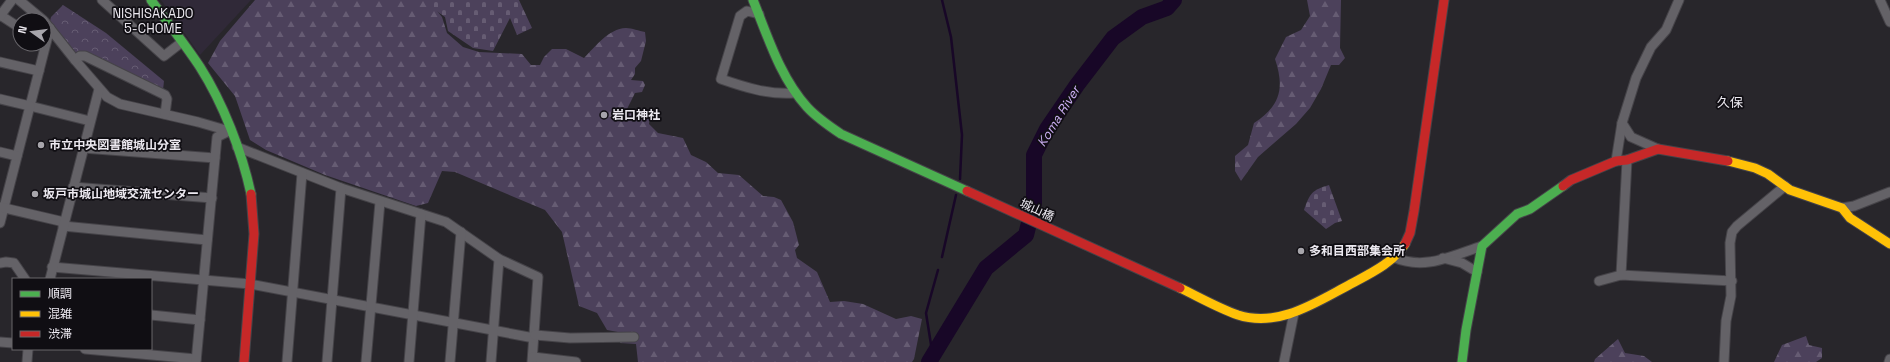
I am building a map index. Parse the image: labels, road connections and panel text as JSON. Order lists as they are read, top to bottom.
{
  "streets": {
    "street": ["城山橋"]
  },
  "districts": ["NISHISAKADO 5-CHOME", "久保"],
  "water": ["Koma River"],
  "places": [
    "岩口神社",
    "市立中央図書館城山分室",
    "坂戸市城山地域交流センター",
    "多和目西部集会所"
  ],
  "legend": ["順調", "混雑", "渋滞"],
  "north": "left"
}
